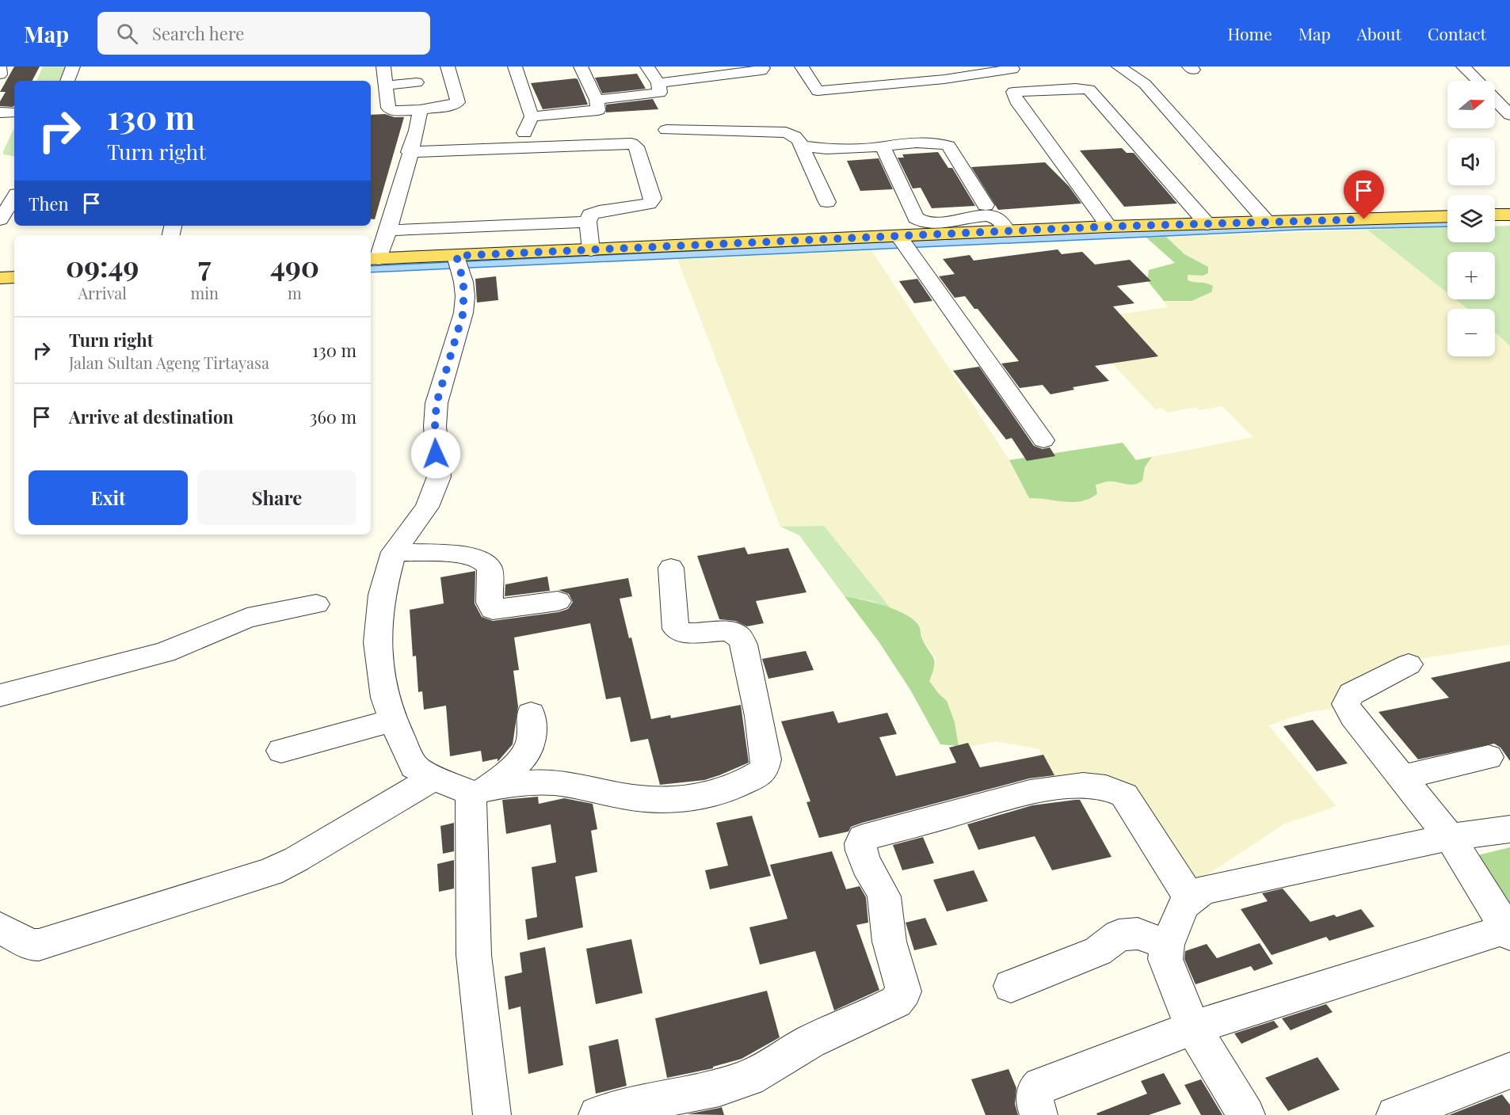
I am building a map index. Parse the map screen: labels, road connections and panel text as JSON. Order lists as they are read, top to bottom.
{
  "north": "right",
  "page": {
    "header": "Map",
    "search": "Search here",
    "nav": [
      "Home",
      "Map",
      "About",
      "Contact"
    ],
    "map_buttons": ["+", "−"],
    "turn": ["130 m", "Turn right"],
    "then": "Then",
    "eta": [
      "09:49",
      "Arrival",
      "7",
      "min",
      "490",
      "m"
    ],
    "list": [
      {
        "name": "Turn right",
        "note": "Jalan Sultan Ageng Tirtayasa",
        "value": "130 m"
      },
      {
        "name": "Arrive at destination",
        "value": "360 m"
      }
    ],
    "buttons": ["Exit", "Share"]
  }
}
